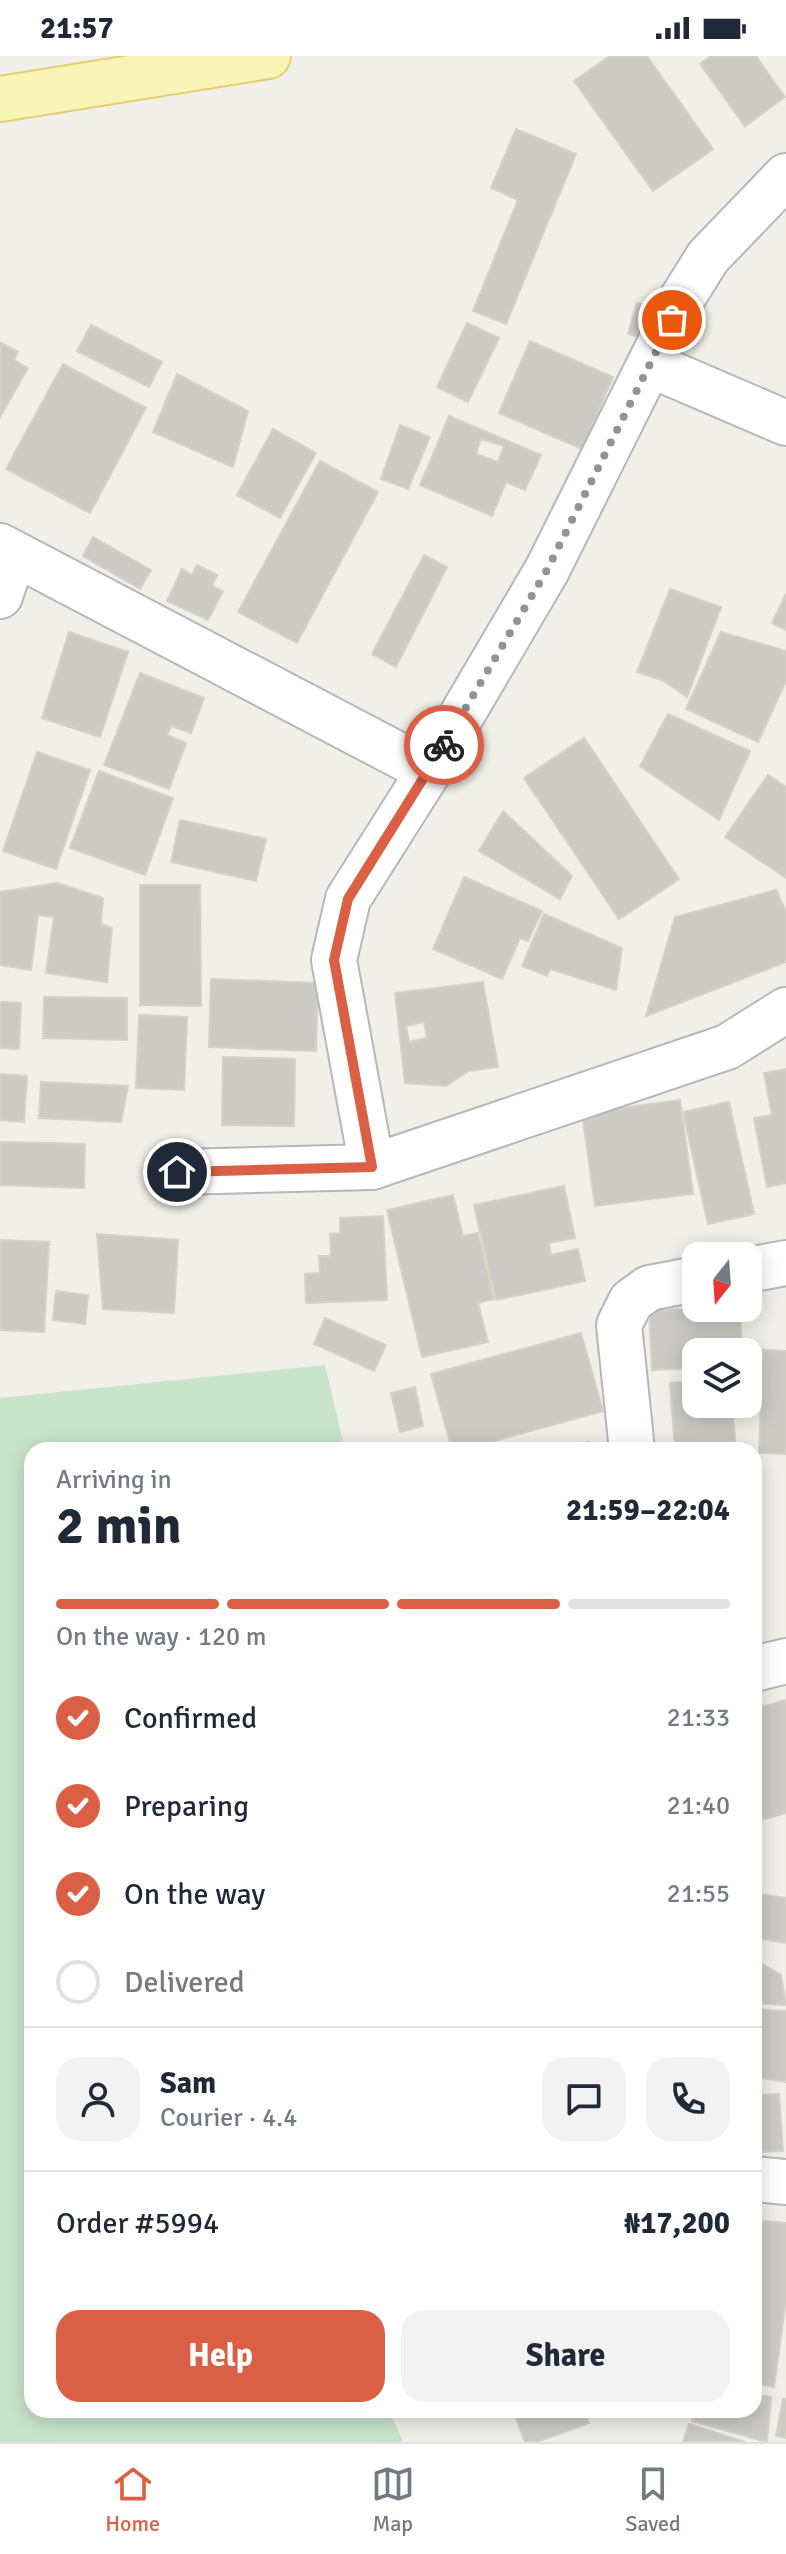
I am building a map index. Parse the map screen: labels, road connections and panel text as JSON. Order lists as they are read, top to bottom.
{
  "north": "bottom",
  "page": {
    "status": "21:57",
    "heading": ["2 min", "Arriving in", "21:59–22:04"],
    "panel": [
      "Sam",
      "Courier · 4.4",
      "Order #5994",
      "₦17,200"
    ],
    "bar": "On the way · 120 m",
    "list": [
      ["Confirmed", "21:33"],
      ["Preparing", "21:40"],
      ["On the way", "21:55"],
      "Delivered"
    ],
    "buttons": ["Help", "Share"],
    "tabs": ["Home", "Map", "Saved"]
  }
}
